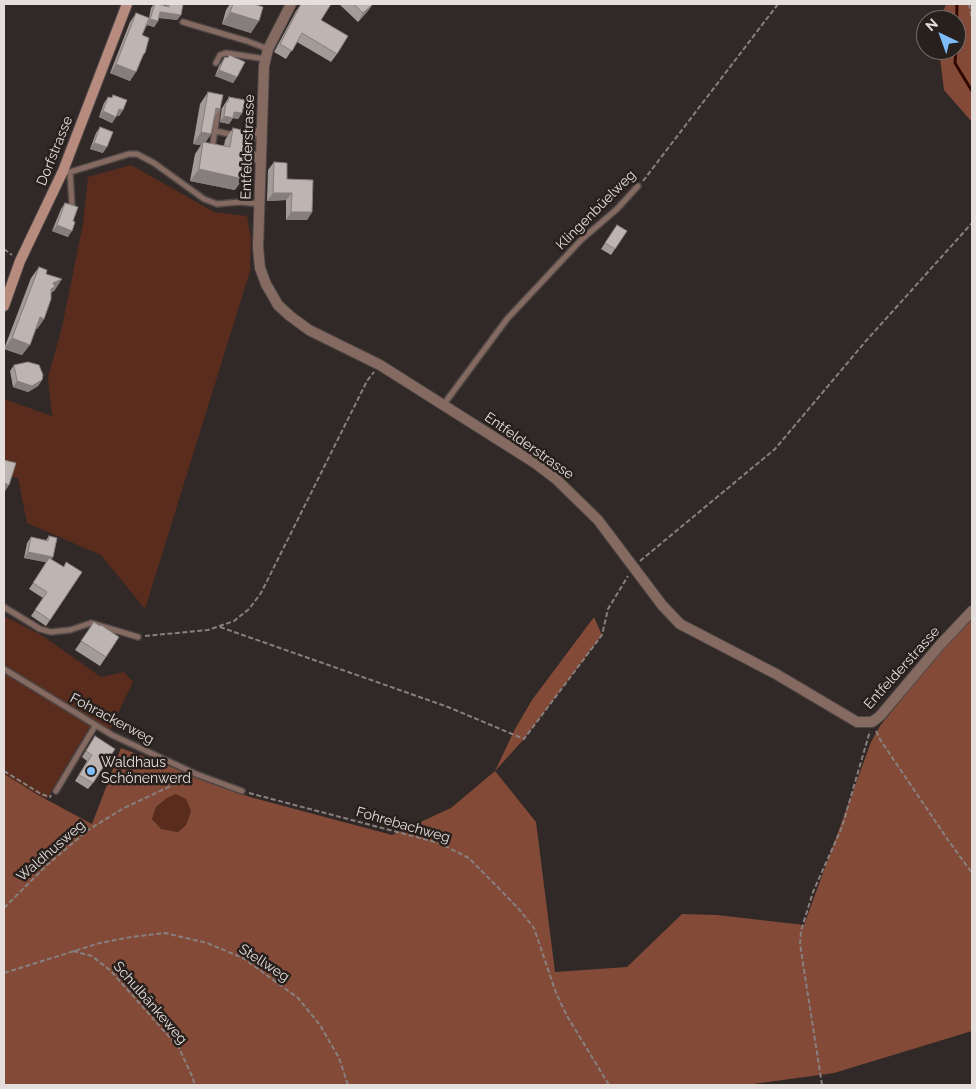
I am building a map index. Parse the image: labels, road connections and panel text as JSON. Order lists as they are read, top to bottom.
{
  "streets": {
    "street": ["Entfelderstrasse", "Dorfstrasse"],
    "lane": ["Klingenbüelweg", "Fohrackerweg"],
    "path": [
      "Fohrebachweg",
      "Waldhusweg",
      "Stellweg",
      "Schulbänkeweg"
    ]
  },
  "crossings": [
    ["Entfelderstrasse", "Klingenbüelweg"],
    ["Fohrackerweg", "Fohrebachweg"],
    ["Fohrackerweg", "Waldhusweg"],
    ["Stellweg", "Schulbänkeweg"]
  ],
  "places": ["Waldhaus Schönenwerd"],
  "north": "top left"
}
